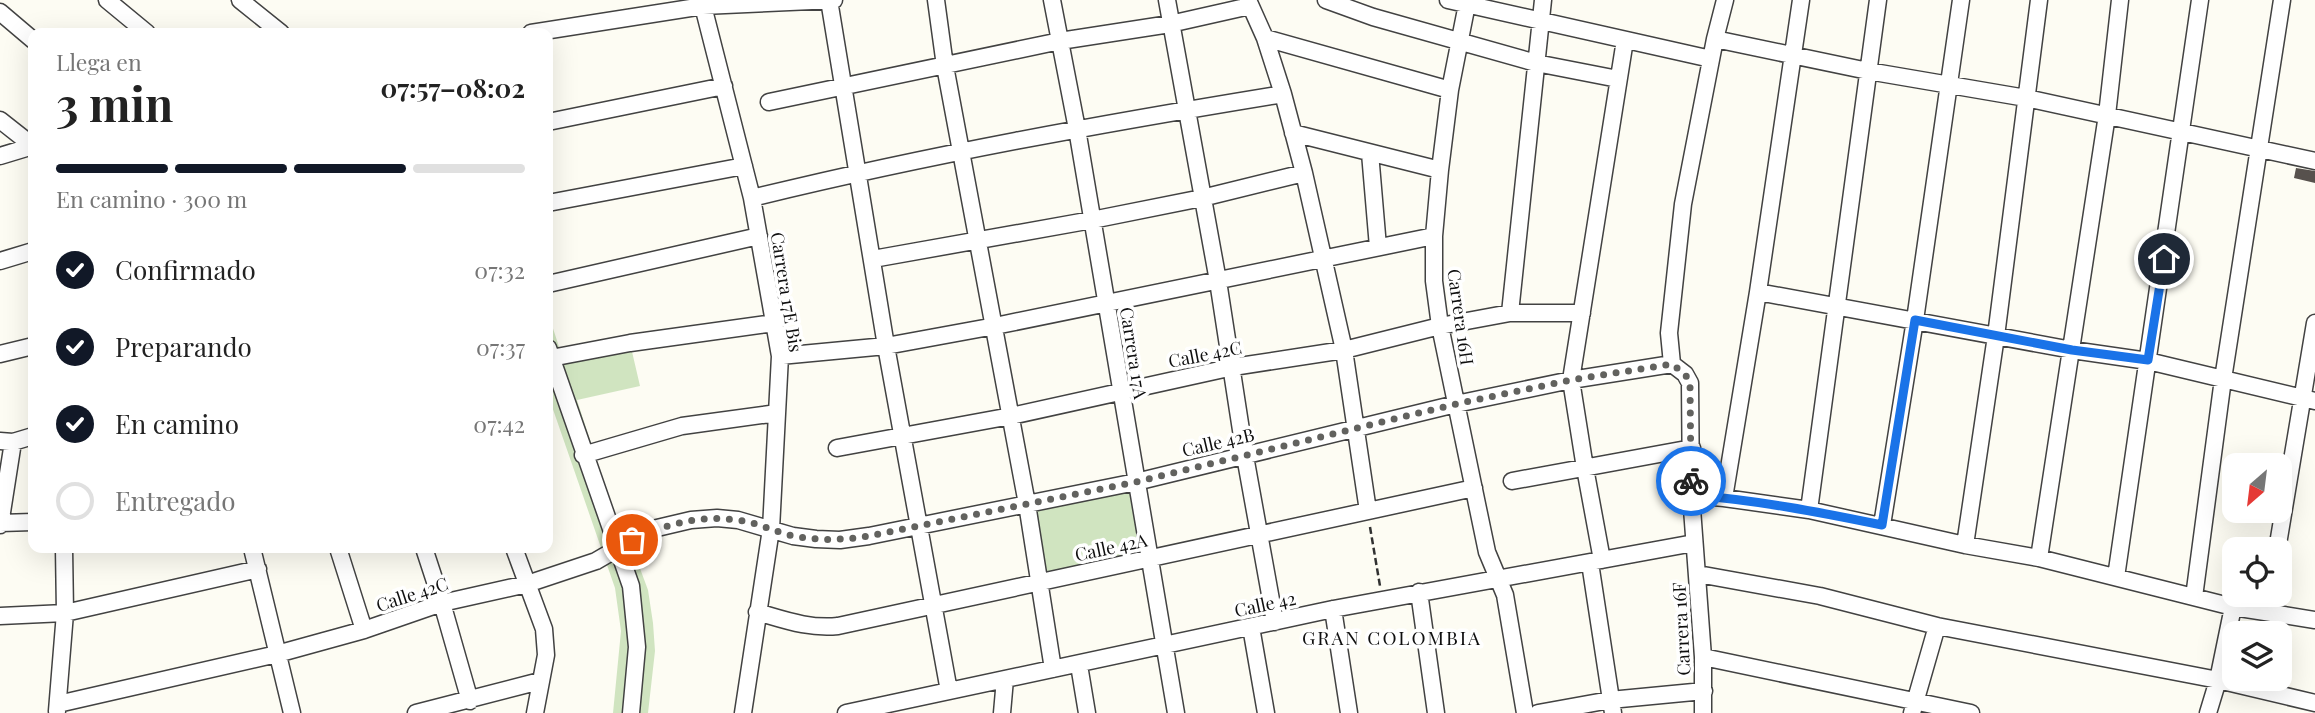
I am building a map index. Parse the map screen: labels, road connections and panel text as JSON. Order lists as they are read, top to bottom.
{
  "streets": {
    "street": [
      "Carrera 17E Bis",
      "Carrera 16H",
      "Carrera 17A",
      "Calle 42C",
      "Calle 42B",
      "Calle 42A",
      "Calle 42",
      "Carrera 16F"
    ]
  },
  "crossings": [
    ["Carrera 17E Bis", "Calle 42C"],
    ["Carrera 17E Bis", "Calle 42B"],
    ["Carrera 17E Bis", "Calle 42A"],
    ["Carrera 16H", "Calle 42C"],
    ["Carrera 16H", "Calle 42B"],
    ["Carrera 16H", "Calle 42A"],
    ["Carrera 16H", "Calle 42"],
    ["Carrera 17A", "Calle 42C"],
    ["Carrera 17A", "Calle 42B"],
    ["Carrera 17A", "Calle 42A"],
    ["Carrera 17A", "Calle 42"],
    ["Calle 42C", "Calle 42B"],
    ["Calle 42B", "Carrera 16F"],
    ["Calle 42", "Carrera 16F"]
  ],
  "districts": ["GRAN COLOMBIA"],
  "north": "bottom left",
  "page": {
    "heading": ["3 min", "Llega en", "07:57–08:02"],
    "bar": "En camino · 300 m",
    "list": [
      ["Confirmado", "07:32"],
      ["Preparando", "07:37"],
      ["En camino", "07:42"],
      "Entregado"
    ]
  }
}
